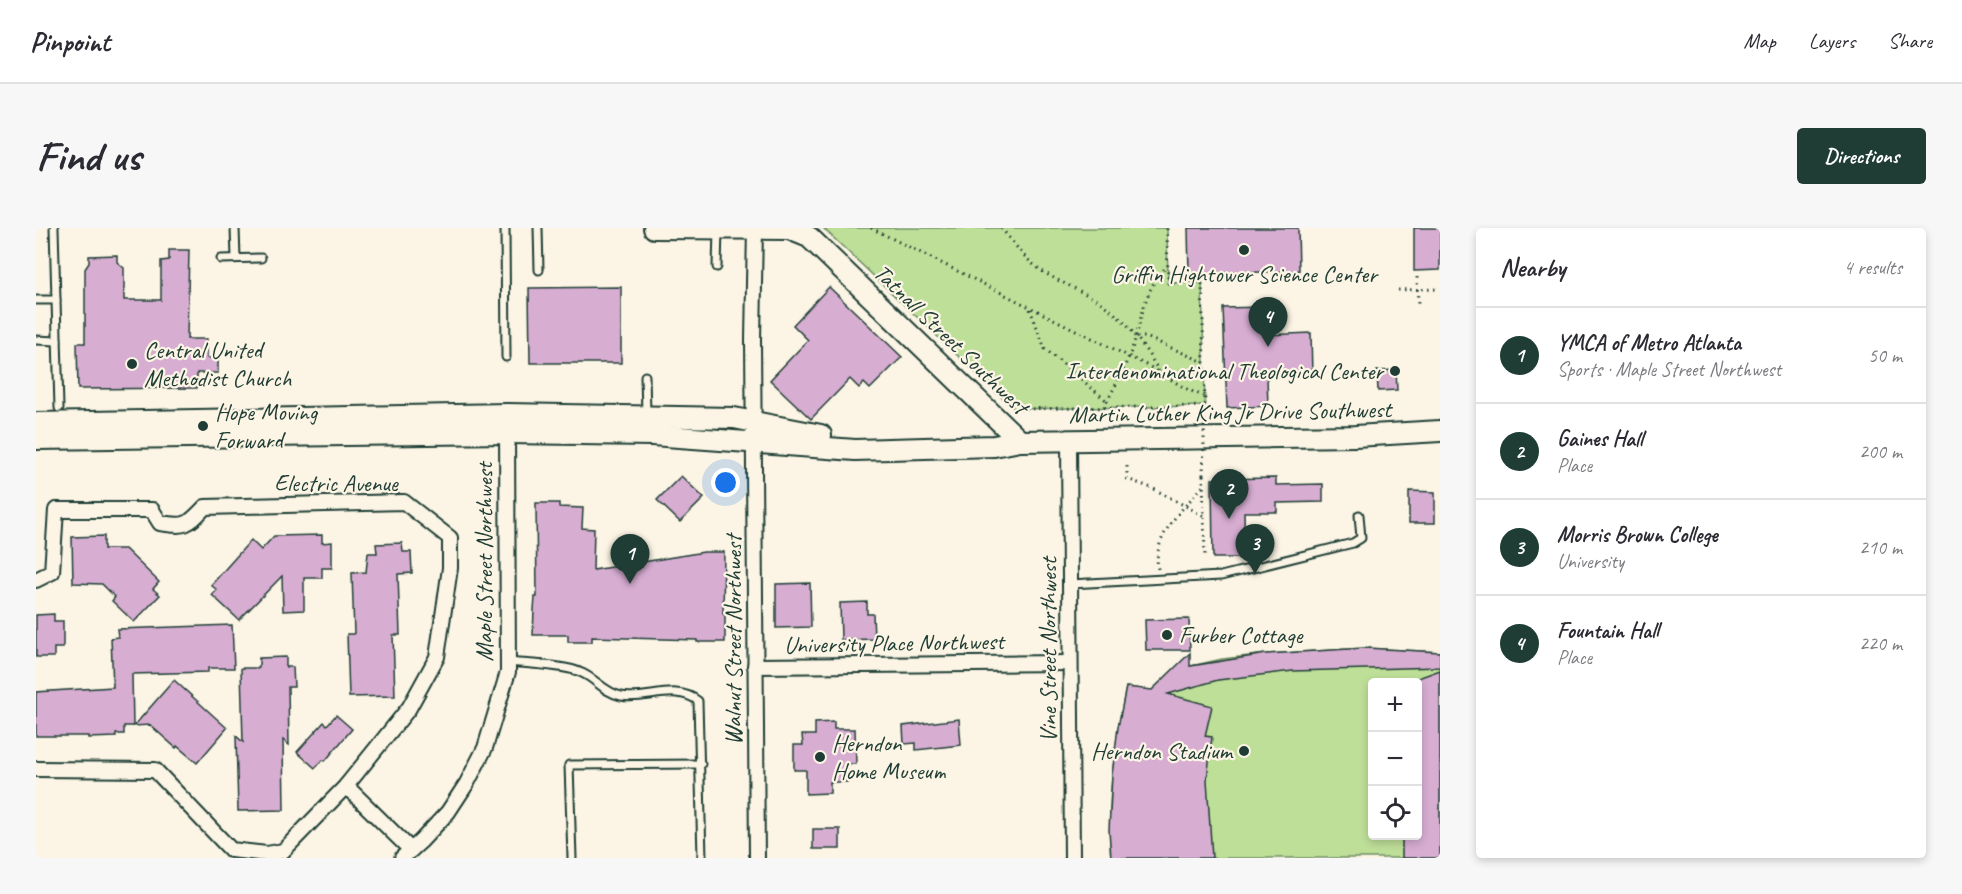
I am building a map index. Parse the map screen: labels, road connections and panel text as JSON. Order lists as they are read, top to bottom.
{
  "streets": {
    "street": [
      "Tatnall Street Southwest",
      "Martin Luther King Jr Drive Southwest",
      "Electric Avenue",
      "Maple Street Northwest",
      "Walnut Street Northwest",
      "University Place Northwest",
      "Vine Street Northwest"
    ]
  },
  "crossings": [
    ["Tatnall Street Southwest", "Martin Luther King Jr Drive Southwest"],
    ["Tatnall Street Southwest", "Walnut Street Northwest"],
    ["Martin Luther King Jr Drive Southwest", "Walnut Street Northwest"],
    ["Martin Luther King Jr Drive Southwest", "Vine Street Northwest"],
    ["Walnut Street Northwest", "University Place Northwest"],
    ["University Place Northwest", "Vine Street Northwest"]
  ],
  "places": [
    "Griffin Hightower Science Center",
    "Central United Methodist Church",
    "Interdenominational Theological Center",
    "Hope Moving Forward",
    "Furber Cottage",
    "Herndon Stadium",
    "Herndon Home Museum"
  ],
  "page": {
    "header": "Pinpoint",
    "nav": ["Map", "Layers", "Share"],
    "buttons": "Directions",
    "title": "Find us",
    "heading": ["Nearby", "4 results"],
    "pins": [
      "4",
      "2",
      "3",
      "1"
    ],
    "list": [
      {
        "mark": "1",
        "name": "YMCA of Metro Atlanta",
        "note": "Sports · Maple Street Northwest",
        "value": "50 m"
      },
      {
        "mark": "2",
        "name": "Gaines Hall",
        "note": "Place",
        "value": "200 m"
      },
      {
        "mark": "3",
        "name": "Morris Brown College",
        "note": "University",
        "value": "210 m"
      },
      {
        "mark": "4",
        "name": "Fountain Hall",
        "note": "Place",
        "value": "220 m"
      }
    ],
    "map_buttons": ["+", "−"]
  }
}
